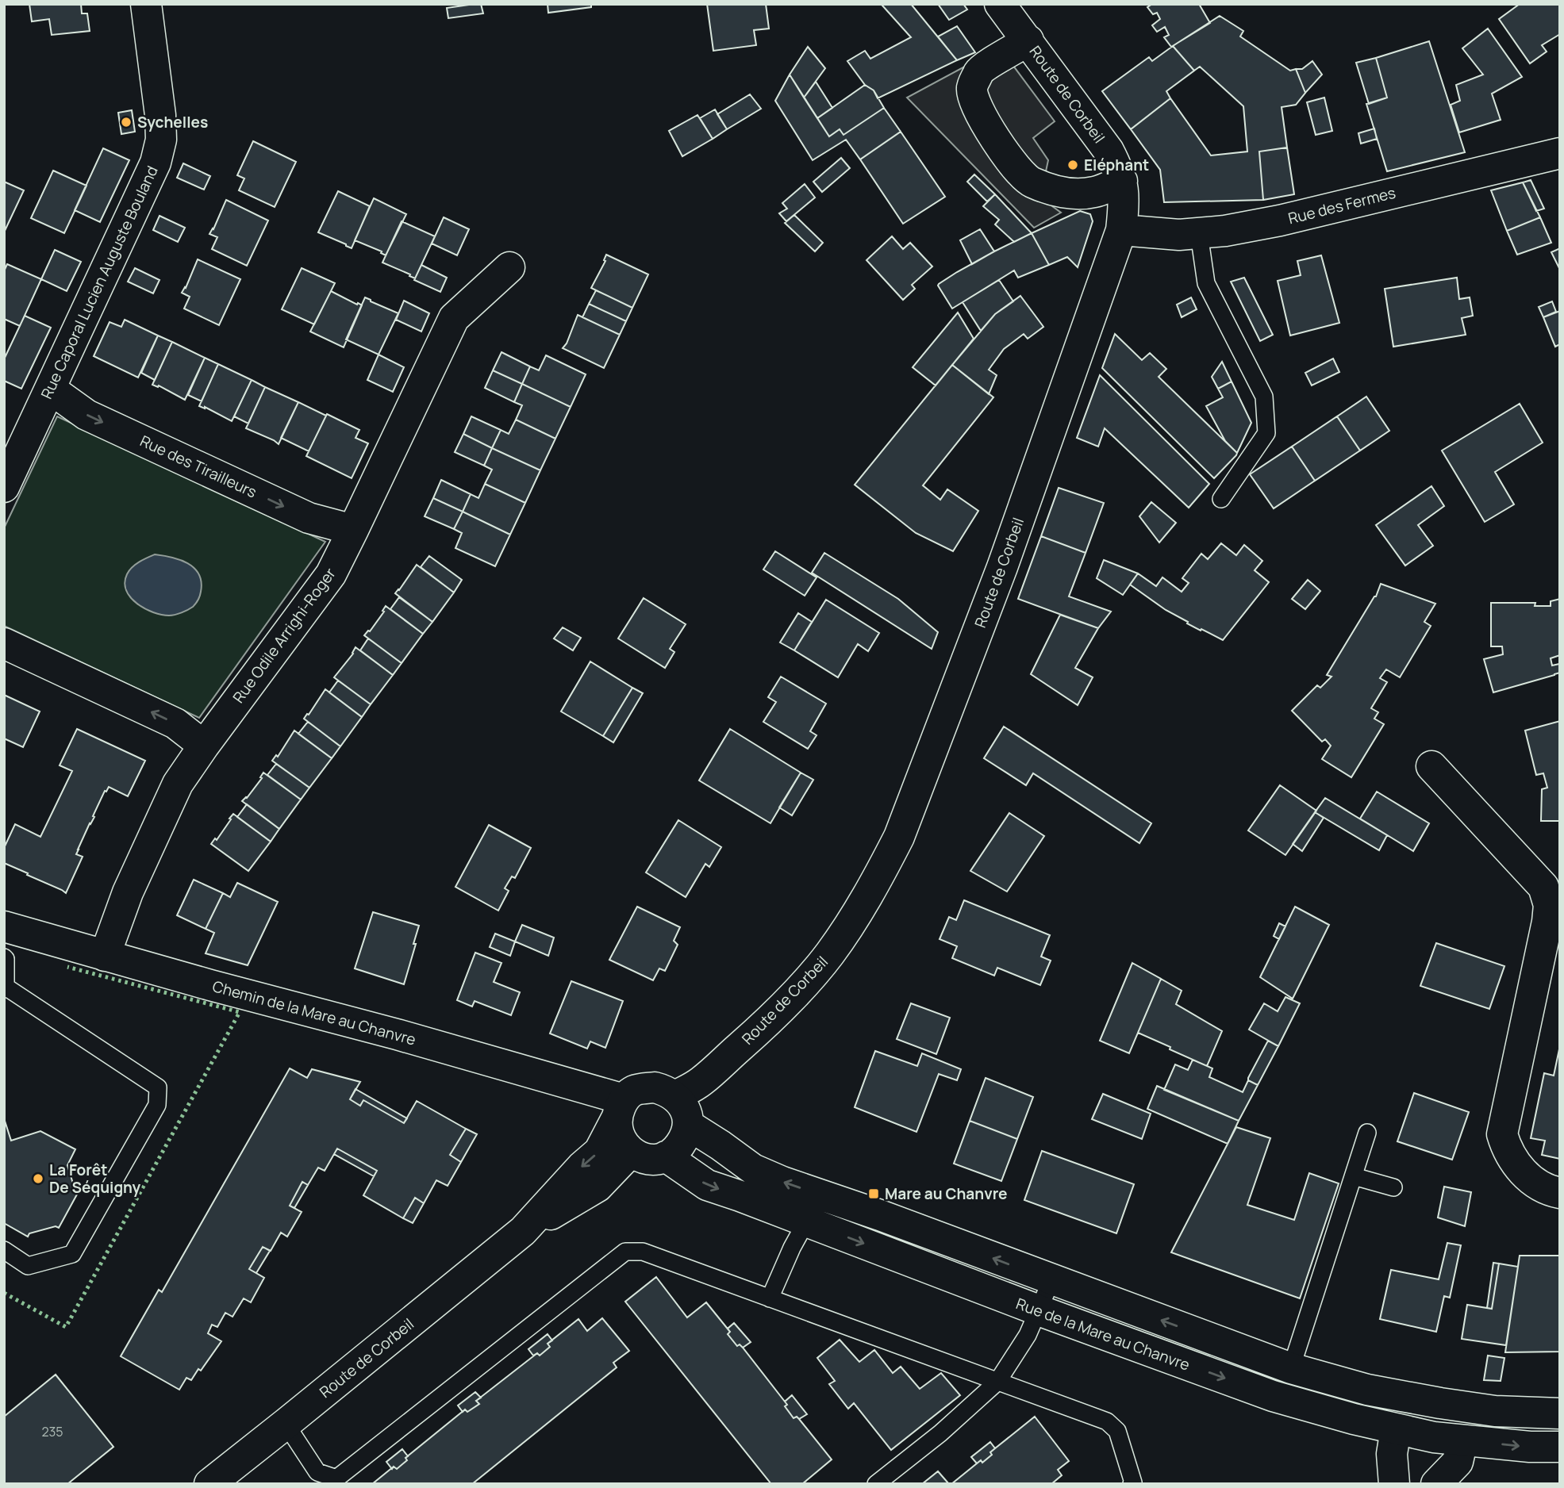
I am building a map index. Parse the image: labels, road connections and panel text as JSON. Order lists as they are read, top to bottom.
{
  "streets": {
    "street": [
      "Route de Corbeil",
      "Rue des Fermes",
      "Rue Caporal Lucien Auguste Bouland",
      "Rue des Tirailleurs",
      "Rue Odile Arrighi-Roger",
      "Chemin de la Mare au Chanvre",
      "Rue de la Mare au Chanvre"
    ]
  },
  "crossings": [
    ["Route de Corbeil", "Rue des Fermes"],
    ["Route de Corbeil", "Chemin de la Mare au Chanvre"],
    ["Route de Corbeil", "Rue de la Mare au Chanvre"],
    ["Rue Caporal Lucien Auguste Bouland", "Rue des Tirailleurs"],
    ["Rue des Tirailleurs", "Rue Odile Arrighi-Roger"],
    ["Rue Odile Arrighi-Roger", "Chemin de la Mare au Chanvre"],
    ["Chemin de la Mare au Chanvre", "Rue de la Mare au Chanvre"]
  ],
  "places": {
    "other": ["Sychelles", "Eléphant", "La Forêt De Séquigny"],
    "transit": ["Mare au Chanvre"]
  },
  "house_numbers": ["235"]
}
